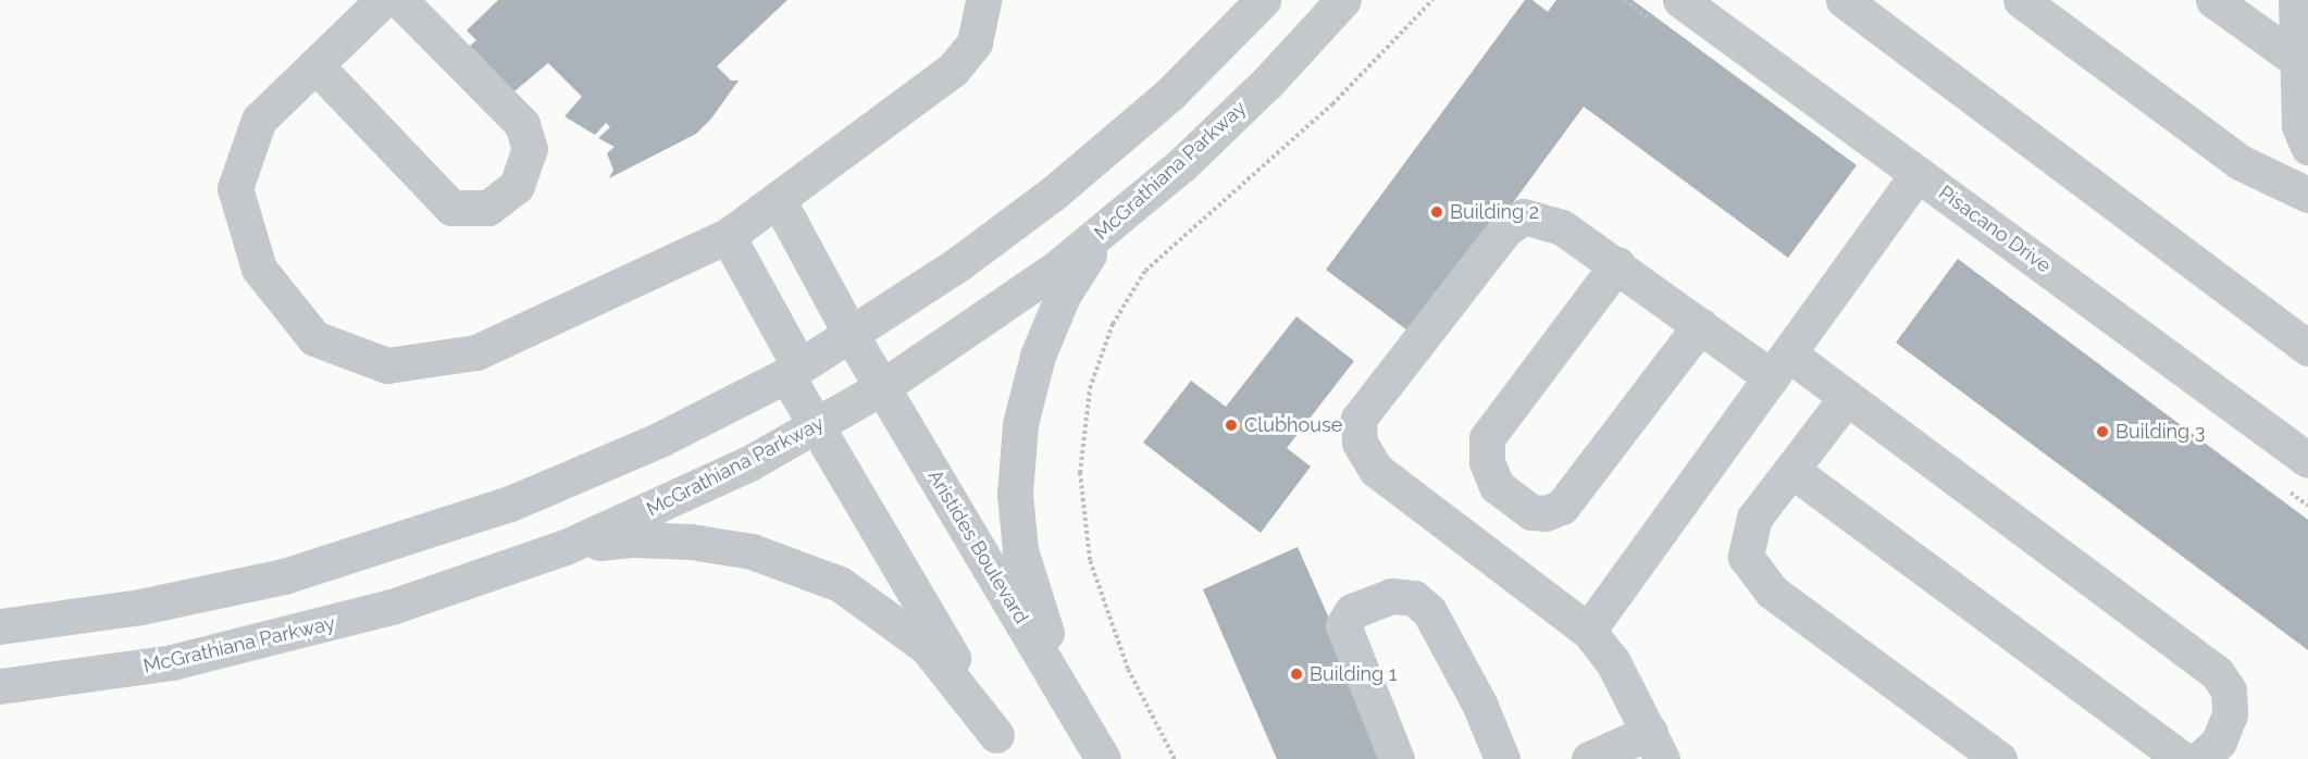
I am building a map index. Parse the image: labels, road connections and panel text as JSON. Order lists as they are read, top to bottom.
{
  "streets": {
    "street": ["McGrathiana Parkway", "Pisacano Drive", "Aristides Boulevard"]
  },
  "crossings": [
    ["McGrathiana Parkway", "Aristides Boulevard"]
  ],
  "places": [
    "Building 2",
    "Clubhouse",
    "Building 3",
    "Building 1"
  ]
}
